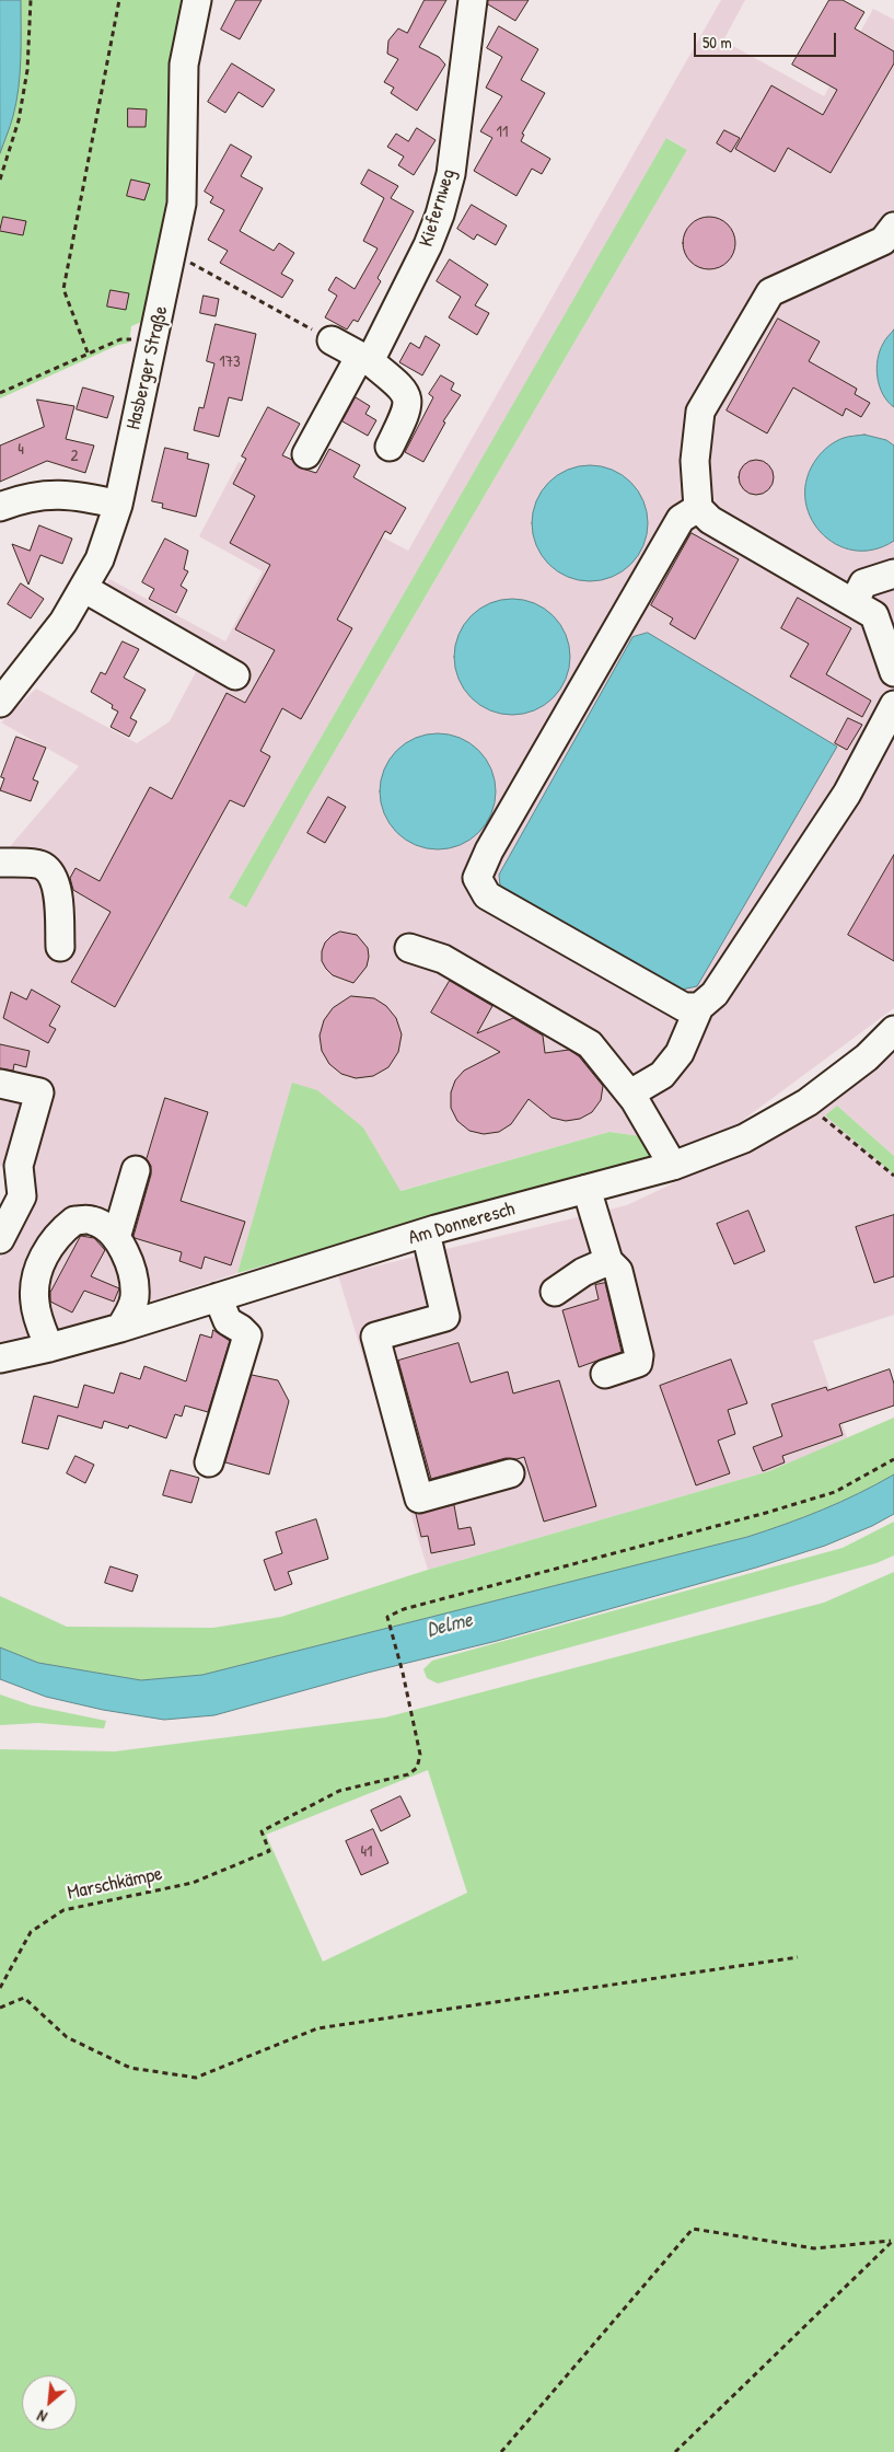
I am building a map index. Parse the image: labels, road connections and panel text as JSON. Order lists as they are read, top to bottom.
{
  "streets": {
    "street": ["Kiefernweg", "Hasberger Straße", "Am Donneresch"],
    "path": ["Marschkämpe"]
  },
  "water": ["Delme"],
  "house_numbers": [
    "11",
    "173",
    "4",
    "2",
    "41"
  ],
  "scale_bar": "50 m",
  "north": "bottom left"
}
